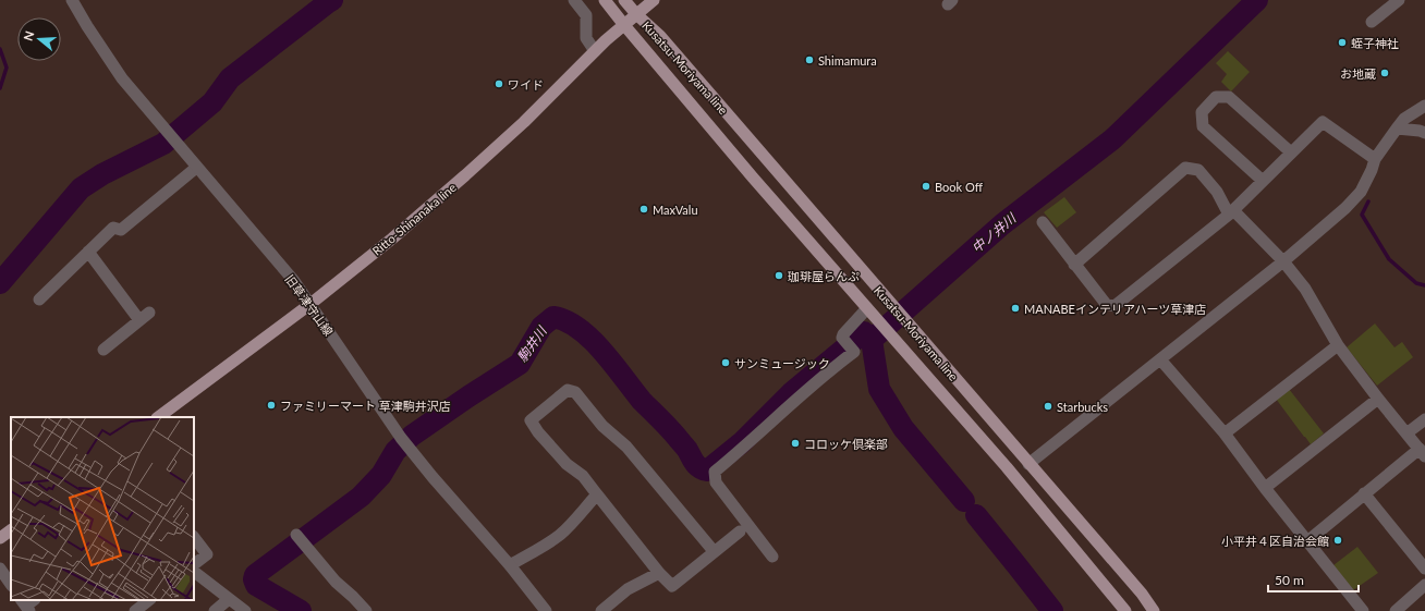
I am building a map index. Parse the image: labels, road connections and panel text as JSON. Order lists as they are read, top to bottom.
{
  "streets": {
    "main road": ["Kusatsu-Moriyama line", "Ritto-Shinanaka line"],
    "street": ["旧草津守山線"]
  },
  "crossings": [
    ["Kusatsu-Moriyama line", "Ritto-Shinanaka line"],
    ["Ritto-Shinanaka line", "旧草津守山線"]
  ],
  "water": ["中ノ井川", "駒井川"],
  "places": [
    "蛭子神社",
    "Shimamura",
    "お地蔵",
    "ワイド",
    "Book Off",
    "MaxValu",
    "珈琲屋らんぷ",
    "MANABEインテリアハーツ草津店",
    "サンミュージック",
    "ファミリーマート 草津駒井沢店",
    "Starbucks",
    "コロッケ倶楽部",
    "小平井４区自治会館"
  ],
  "scale_bar": "50 m",
  "north": "left"
}
